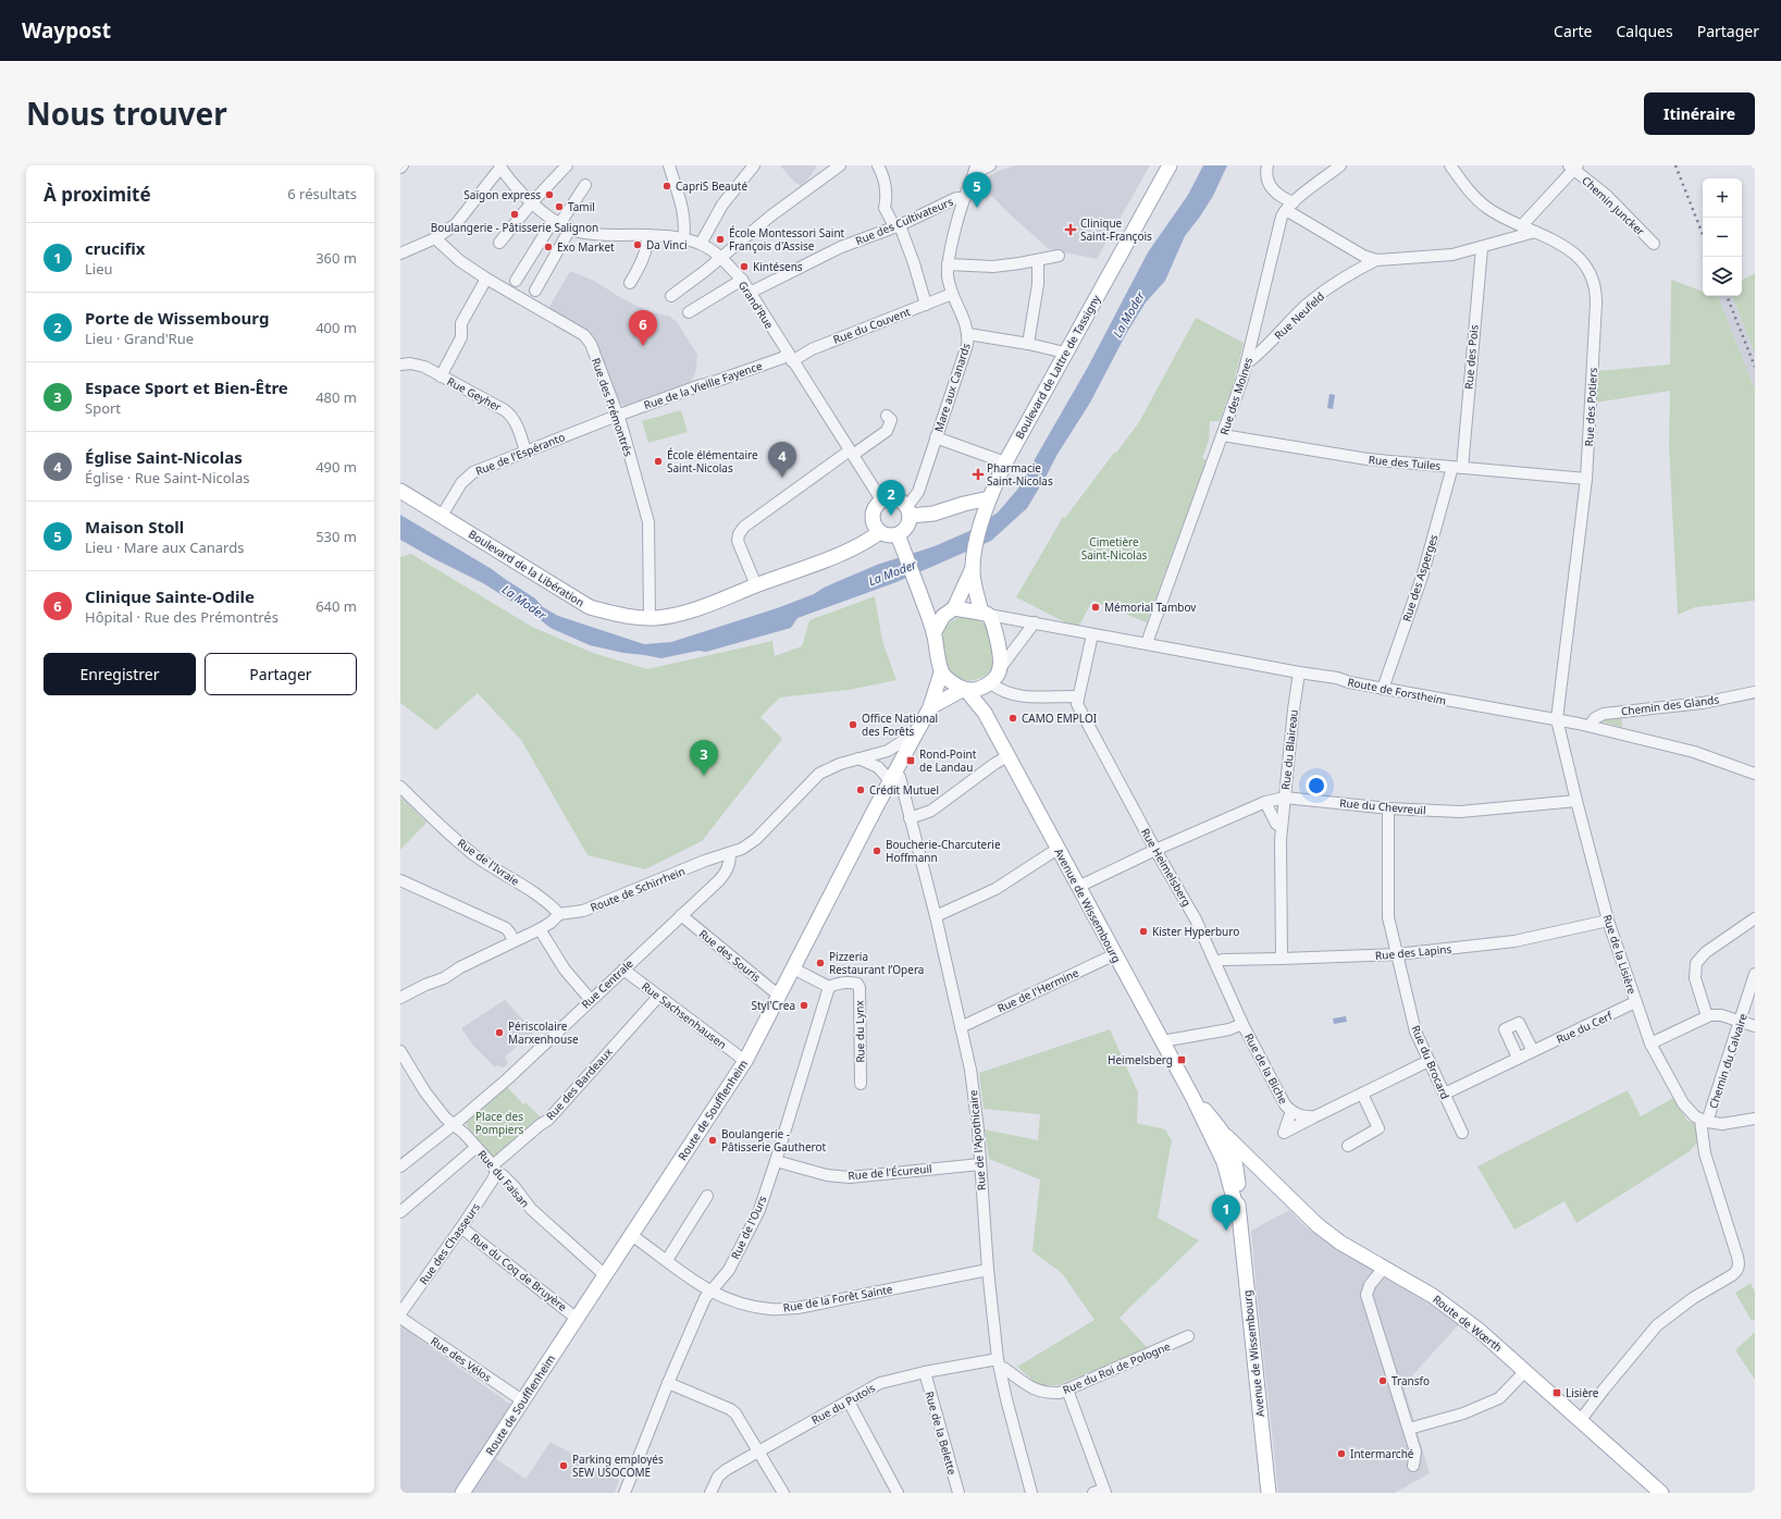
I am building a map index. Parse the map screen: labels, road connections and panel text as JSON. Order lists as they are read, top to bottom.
{
  "streets": {
    "main road": [
      "Boulevard de Lattre de Tassigny",
      "Boulevard de la Libération",
      "Avenue de Wissembourg",
      "Route de Soufflenheim",
      "Route de Wœrth"
    ],
    "street": [
      "Chemin Juncker",
      "Rue des Cultivateurs",
      "Grand'Rue",
      "Rue Neufeld",
      "Rue du Couvent",
      "Rue des Pois",
      "Rue de la Vieille Fayence",
      "Mare aux Canards",
      "Rue Geyher",
      "Rue des Moines",
      "Rue des Prémontrés",
      "Rue des Potiers",
      "Rue de l'Espéranto",
      "Rue des Tuiles",
      "Rue des Asperges",
      "Route de Forstheim",
      "Chemin des Glands",
      "Rue du Blaireau",
      "Rue du Chevreuil",
      "Rue de l'Ivraie",
      "Rue Heimelsberg",
      "Route de Schirrhein",
      "Rue des Lapins",
      "Rue de la Lisière",
      "Rue des Souris",
      "Rue Centrale",
      "Rue de l'Hermine",
      "Rue Sachsenhausen",
      "Rue du Cerf",
      "Rue du Lynx",
      "Chemin du Calvaire",
      "Rue du Brocard",
      "Rue de la Biche",
      "Rue des Bardeaux",
      "Rue de l'Apothicaire",
      "Rue de l'Écureuil",
      "Rue du Faisan",
      "Rue de l'Ours",
      "Rue des Chasseurs",
      "Rue du Coq de Bruyère",
      "Rue de la Forêt Sainte",
      "Rue des Vélos",
      "Rue du Roi de Pologne",
      "Rue du Putois",
      "Rue de la Belette"
    ]
  },
  "crossings": [
    ["Chemin Juncker", "Rue des Potiers"],
    ["Rue des Cultivateurs", "Grand'Rue"],
    ["Rue des Cultivateurs", "Mare aux Canards"],
    ["Grand'Rue", "Rue du Couvent"],
    ["Grand'Rue", "Rue de la Vieille Fayence"],
    ["Grand'Rue", "Mare aux Canards"],
    ["Grand'Rue", "Boulevard de la Libération"],
    ["Rue Neufeld", "Rue des Pois"],
    ["Rue Neufeld", "Rue des Moines"],
    ["Rue Neufeld", "Rue des Potiers"],
    ["Rue du Couvent", "Rue de la Vieille Fayence"],
    ["Rue du Couvent", "Mare aux Canards"],
    ["Rue des Pois", "Rue des Tuiles"],
    ["Rue des Pois", "Rue des Asperges"],
    ["Rue de la Vieille Fayence", "Rue des Prémontrés"],
    ["Rue de la Vieille Fayence", "Rue de l'Espéranto"],
    ["Mare aux Canards", "Boulevard de la Libération"],
    ["Rue Geyher", "Rue de l'Espéranto"],
    ["Rue des Moines", "Rue des Tuiles"],
    ["Rue des Moines", "Route de Forstheim"],
    ["Rue des Prémontrés", "Rue de l'Espéranto"],
    ["Rue des Prémontrés", "Boulevard de la Libération"],
    ["Rue des Potiers", "Rue des Tuiles"],
    ["Rue des Potiers", "Route de Forstheim"],
    ["Rue des Potiers", "Rue de la Lisière"],
    ["Rue de l'Espéranto", "Boulevard de la Libération"],
    ["Rue des Tuiles", "Rue des Asperges"],
    ["Rue des Asperges", "Route de Forstheim"],
    ["Route de Forstheim", "Chemin des Glands"],
    ["Route de Forstheim", "Rue du Blaireau"],
    ["Route de Forstheim", "Avenue de Wissembourg"],
    ["Route de Forstheim", "Rue de la Lisière"],
    ["Route de Forstheim", "Route de Soufflenheim"],
    ["Rue du Blaireau", "Rue du Chevreuil"],
    ["Rue du Blaireau", "Rue des Lapins"],
    ["Rue du Chevreuil", "Rue Heimelsberg"],
    ["Rue du Chevreuil", "Avenue de Wissembourg"],
    ["Rue du Chevreuil", "Rue de la Lisière"],
    ["Rue du Chevreuil", "Rue du Brocard"],
    ["Rue de l'Ivraie", "Route de Schirrhein"],
    ["Rue Heimelsberg", "Rue des Lapins"],
    ["Rue Heimelsberg", "Rue de la Biche"],
    ["Route de Schirrhein", "Rue Centrale"],
    ["Route de Schirrhein", "Route de Soufflenheim"],
    ["Avenue de Wissembourg", "Rue de l'Hermine"],
    ["Avenue de Wissembourg", "Route de Soufflenheim"],
    ["Avenue de Wissembourg", "Route de Wœrth"],
    ["Rue des Lapins", "Rue de la Lisière"],
    ["Rue des Lapins", "Rue du Brocard"],
    ["Rue de la Lisière", "Rue du Cerf"],
    ["Rue de la Lisière", "Chemin du Calvaire"],
    ["Rue des Souris", "Rue Centrale"],
    ["Rue des Souris", "Route de Soufflenheim"],
    ["Rue Centrale", "Rue Sachsenhausen"],
    ["Rue Centrale", "Rue du Faisan"],
    ["Rue de l'Hermine", "Rue de l'Apothicaire"],
    ["Rue Sachsenhausen", "Rue des Bardeaux"],
    ["Rue Sachsenhausen", "Route de Soufflenheim"],
    ["Rue du Cerf", "Rue du Brocard"],
    ["Rue du Lynx", "Rue de l'Ours"],
    ["Rue du Brocard", "Rue de la Biche"],
    ["Rue des Bardeaux", "Rue du Faisan"],
    ["Rue des Bardeaux", "Rue des Chasseurs"],
    ["Route de Soufflenheim", "Rue de l'Apothicaire"],
    ["Route de Soufflenheim", "Rue du Faisan"],
    ["Route de Soufflenheim", "Rue du Coq de Bruyère"],
    ["Route de Soufflenheim", "Rue de la Forêt Sainte"],
    ["Route de Soufflenheim", "Rue des Vélos"],
    ["Rue de l'Apothicaire", "Rue de l'Écureuil"],
    ["Rue de l'Apothicaire", "Rue de la Forêt Sainte"],
    ["Rue de l'Apothicaire", "Rue du Roi de Pologne"],
    ["Rue de l'Apothicaire", "Rue du Putois"],
    ["Rue de l'Écureuil", "Rue de l'Ours"],
    ["Rue du Faisan", "Rue des Chasseurs"],
    ["Rue de l'Ours", "Rue de la Forêt Sainte"],
    ["Rue des Chasseurs", "Rue du Coq de Bruyère"],
    ["Rue du Roi de Pologne", "Rue du Putois"],
    ["Rue du Putois", "Rue de la Belette"]
  ],
  "water": ["La Moder"],
  "parks": ["Cimetière Saint-Nicolas", "Place des Pompiers"],
  "places": {
    "other": [
      "CapriS Beauté",
      "Saïgon express",
      "Tamil",
      "Boulangerie - Pâtisserie Salignon",
      "École Montessori Saint François d'Assise",
      "Da Vinci",
      "Exo Market",
      "Kintésens",
      "École élémentaire Saint-Nicolas",
      "Mémorial Tambov",
      "CAMO EMPLOI",
      "Office National des Forêts",
      "Crédit Mutuel",
      "Boucherie-Charcuterie Hoffmann",
      "Kister Hyperburo",
      "Pizzeria Restaurant l’Opera",
      "Styl'Crea",
      "Périscolaire Marxenhouse",
      "Boulangerie - Pâtisserie Gautherot",
      "Transfo",
      "Intermarché",
      "Parking employés SEW USOCOME"
    ],
    "health": ["Clinique Saint-François", "Pharmacie Saint-Nicolas"],
    "transit": ["Rond-Point de Landau", "Heimelsberg", "Lisière"]
  },
  "page": {
    "header": "Waypost",
    "nav": ["Carte", "Calques", "Partager"],
    "title": "Nous trouver",
    "buttons": [
      "Itinéraire",
      ["Enregistrer", "Partager"]
    ],
    "heading": ["À proximité", "6 résultats"],
    "pins": [
      "5",
      "6",
      "4",
      "2",
      "3",
      "1"
    ],
    "map_buttons": ["+", "−"],
    "list": [
      {
        "mark": "1",
        "name": "crucifix",
        "note": "Lieu",
        "value": "360 m"
      },
      {
        "mark": "2",
        "name": "Porte de Wissembourg",
        "note": "Lieu · Grand'Rue",
        "value": "400 m"
      },
      {
        "mark": "3",
        "name": "Espace Sport et Bien-Être",
        "note": "Sport",
        "value": "480 m"
      },
      {
        "mark": "4",
        "name": "Église Saint-Nicolas",
        "note": "Église · Rue Saint-Nicolas",
        "value": "490 m"
      },
      {
        "mark": "5",
        "name": "Maison Stoll",
        "note": "Lieu · Mare aux Canards",
        "value": "530 m"
      },
      {
        "mark": "6",
        "name": "Clinique Sainte-Odile",
        "note": "Hôpital · Rue des Prémontrés",
        "value": "640 m"
      }
    ]
  }
}
